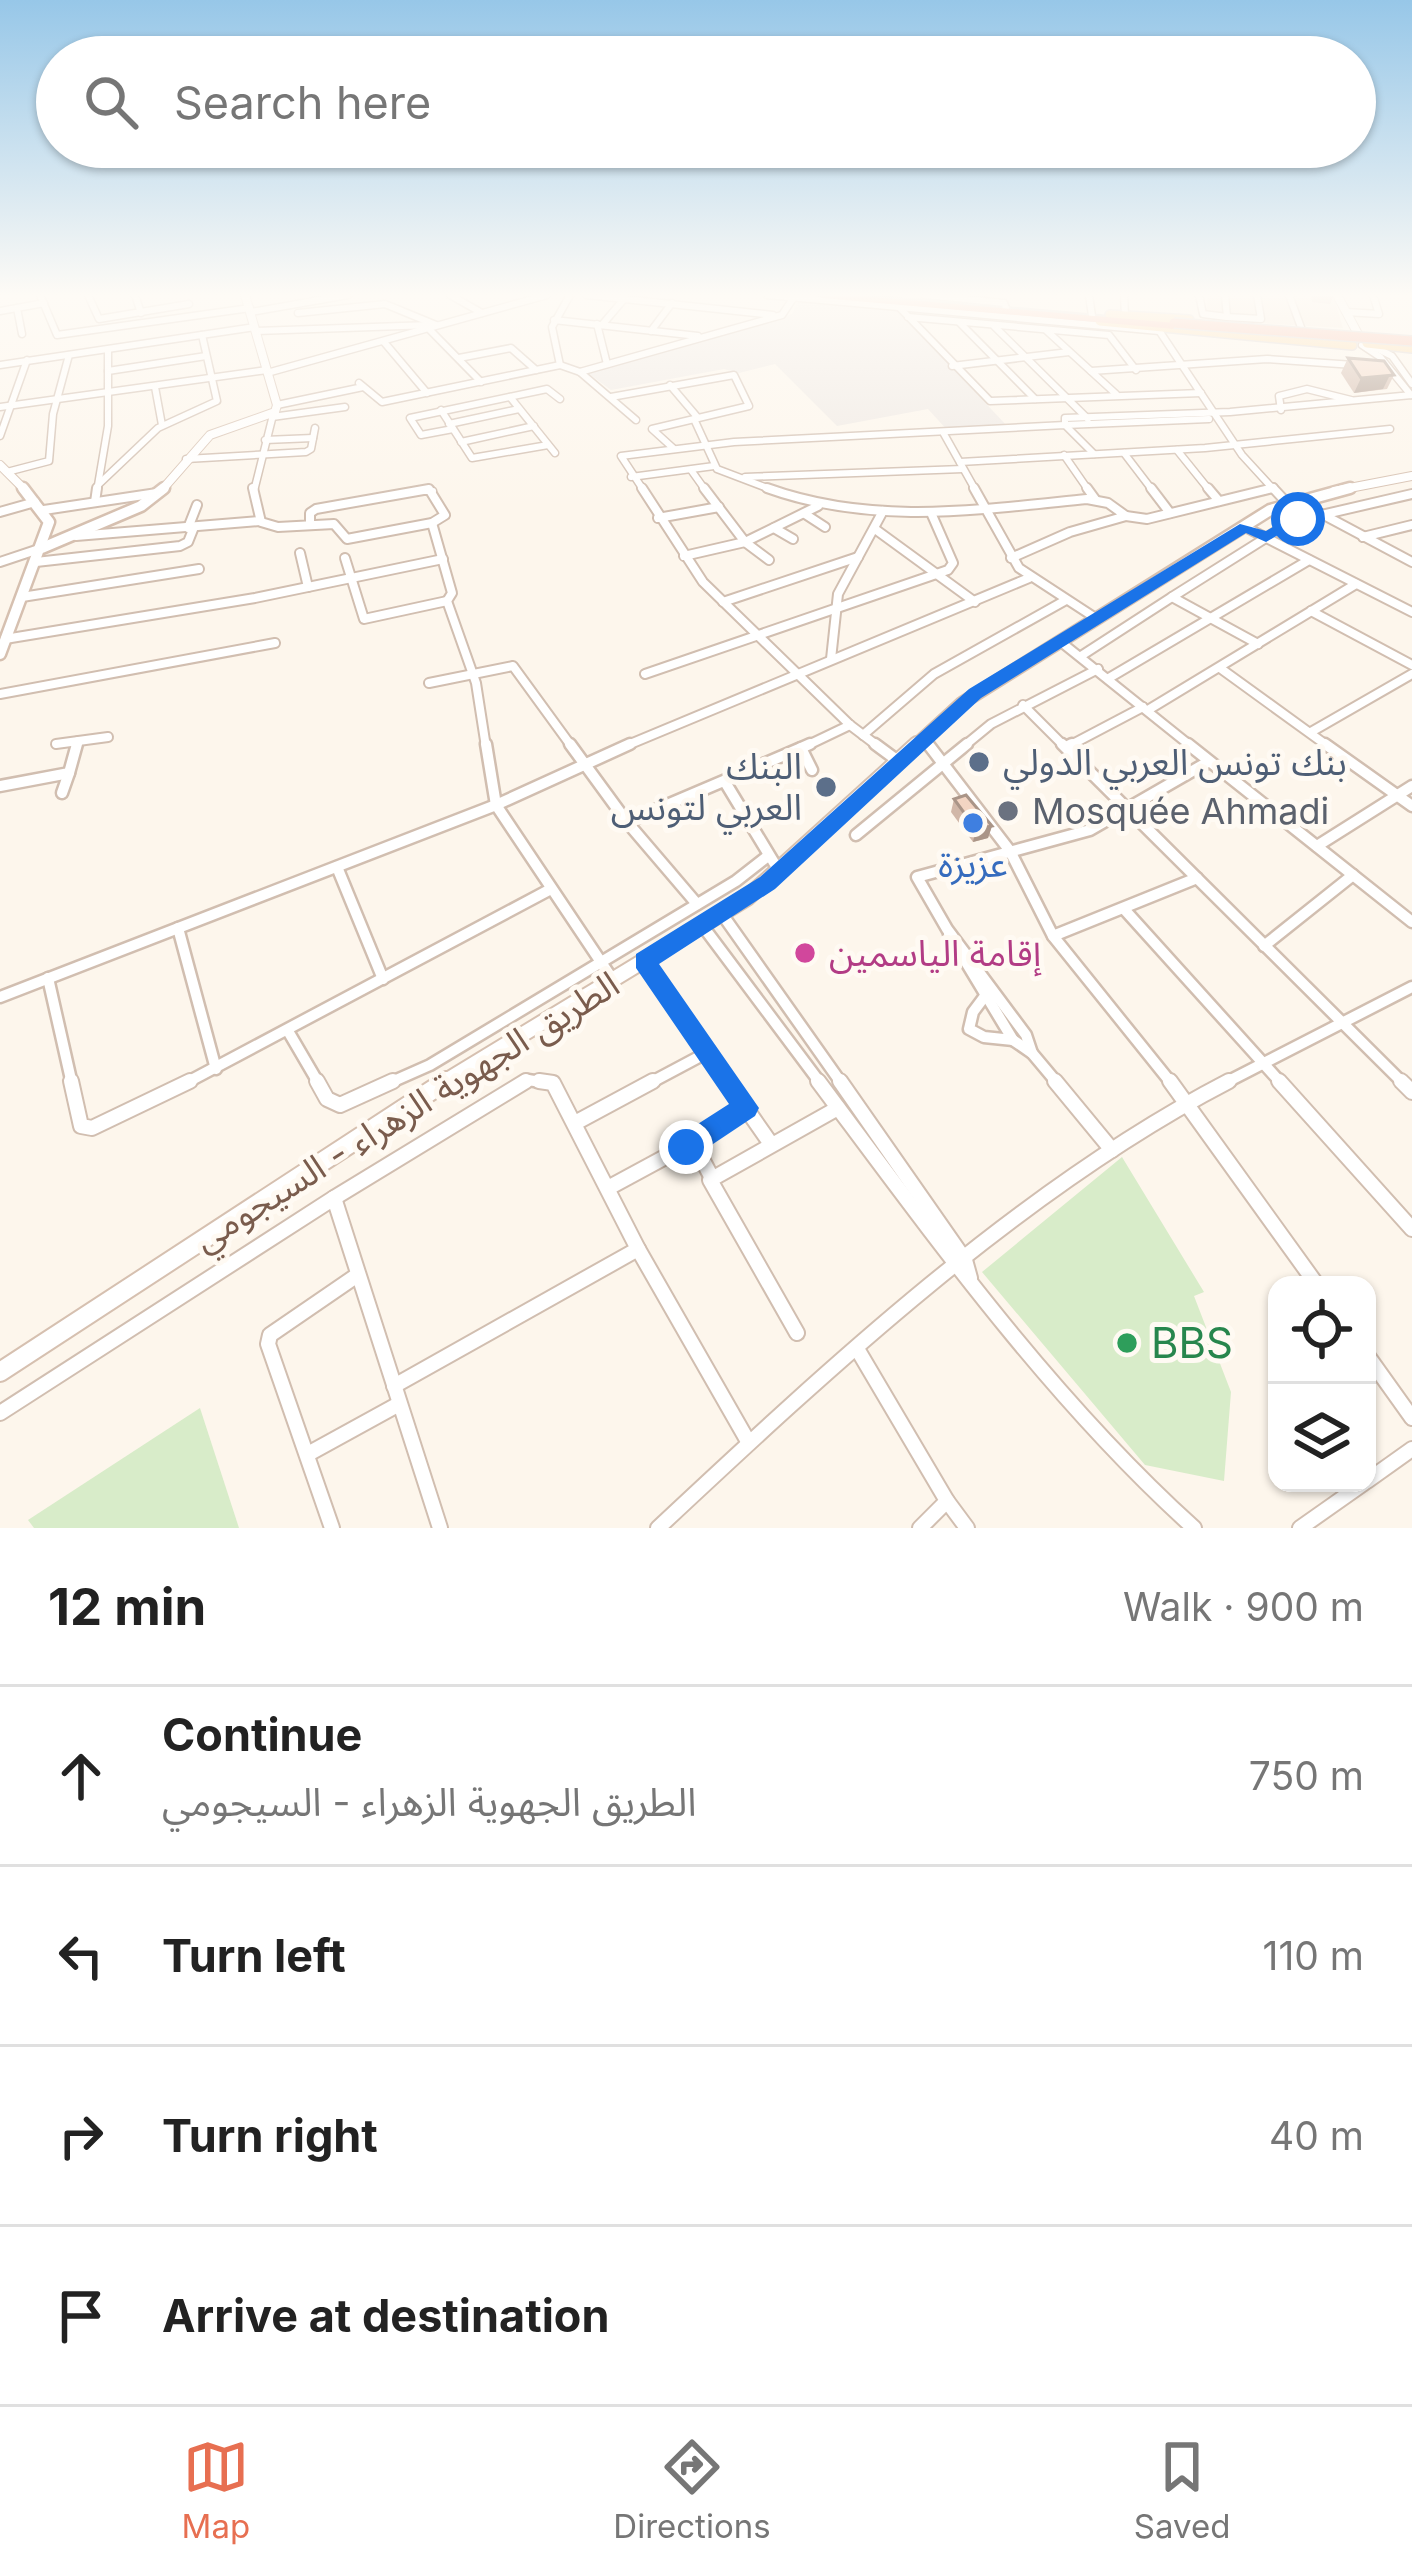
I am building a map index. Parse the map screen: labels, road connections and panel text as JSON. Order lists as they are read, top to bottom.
{
  "streets": {
    "main road": ["الطريق الجهوية الزهراء - السيجومي"]
  },
  "places": [
    "بنك تونس العربي الدولي",
    "البنك العربي لتونس",
    "Mosquée Ahmadi",
    "عزيزة",
    "إقامة الياسمين",
    "BBS"
  ],
  "page": {
    "search": "Search here",
    "heading": ["12 min", "Walk · 900 m"],
    "list": [
      ["Continue", "الطريق الجهوية الزهراء - السيجومي", "750 m"],
      ["Turn left", "110 m"],
      ["Turn right", "40 m"],
      "Arrive at destination"
    ],
    "nav": ["Map", "Directions", "Saved"]
  }
}
